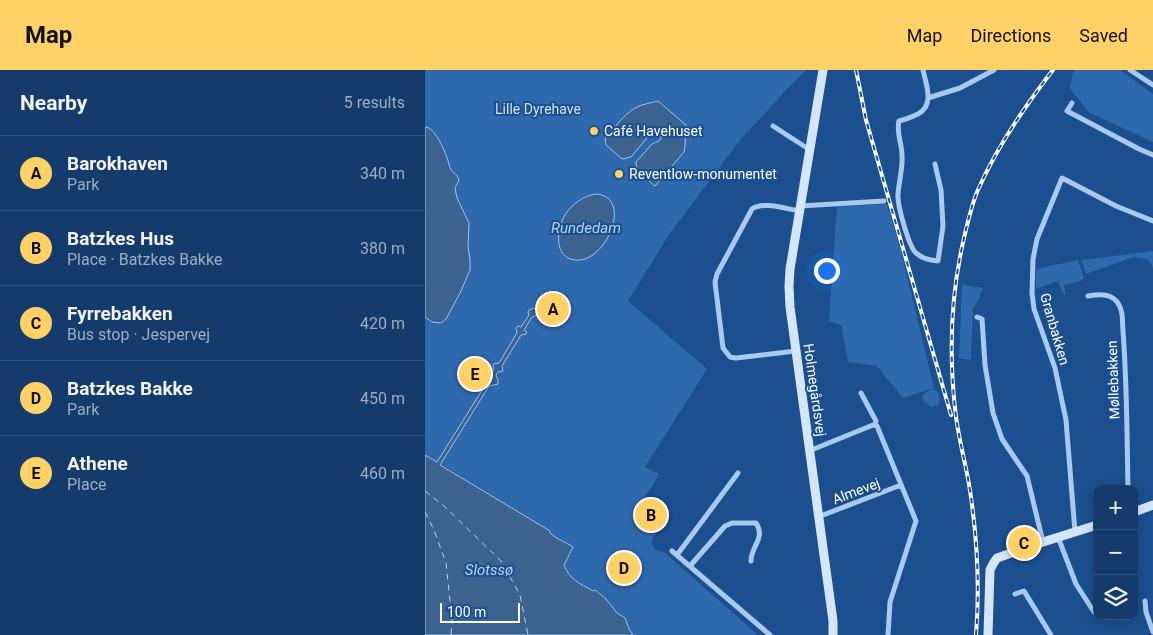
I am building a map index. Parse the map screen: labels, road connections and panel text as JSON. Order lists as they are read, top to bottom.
{
  "streets": {
    "street": [
      "Granbakken",
      "Møllebakken",
      "Holmegårdsvej",
      "Almevej"
    ]
  },
  "crossings": [
    ["Holmegårdsvej", "Almevej"]
  ],
  "water": ["Rundedam", "Slotssø"],
  "parks": ["Lille Dyrehave"],
  "places": ["Café Havehuset", "Reventlow-monumentet"],
  "scale_bar": "100 m",
  "page": {
    "header": "Map",
    "nav": ["Map", "Directions", "Saved"],
    "heading": ["Nearby", "5 results"],
    "list": [
      {
        "mark": "A",
        "name": "Barokhaven",
        "note": "Park",
        "value": "340 m"
      },
      {
        "mark": "B",
        "name": "Batzkes Hus",
        "note": "Place · Batzkes Bakke",
        "value": "380 m"
      },
      {
        "mark": "C",
        "name": "Fyrrebakken",
        "note": "Bus stop · Jespervej",
        "value": "420 m"
      },
      {
        "mark": "D",
        "name": "Batzkes Bakke",
        "note": "Park",
        "value": "450 m"
      },
      {
        "mark": "E",
        "name": "Athene",
        "note": "Place",
        "value": "460 m"
      }
    ],
    "pins": [
      "A",
      "E",
      "B",
      "C",
      "D"
    ],
    "map_buttons": ["+", "−"],
    "scale": "100 m"
  }
}
